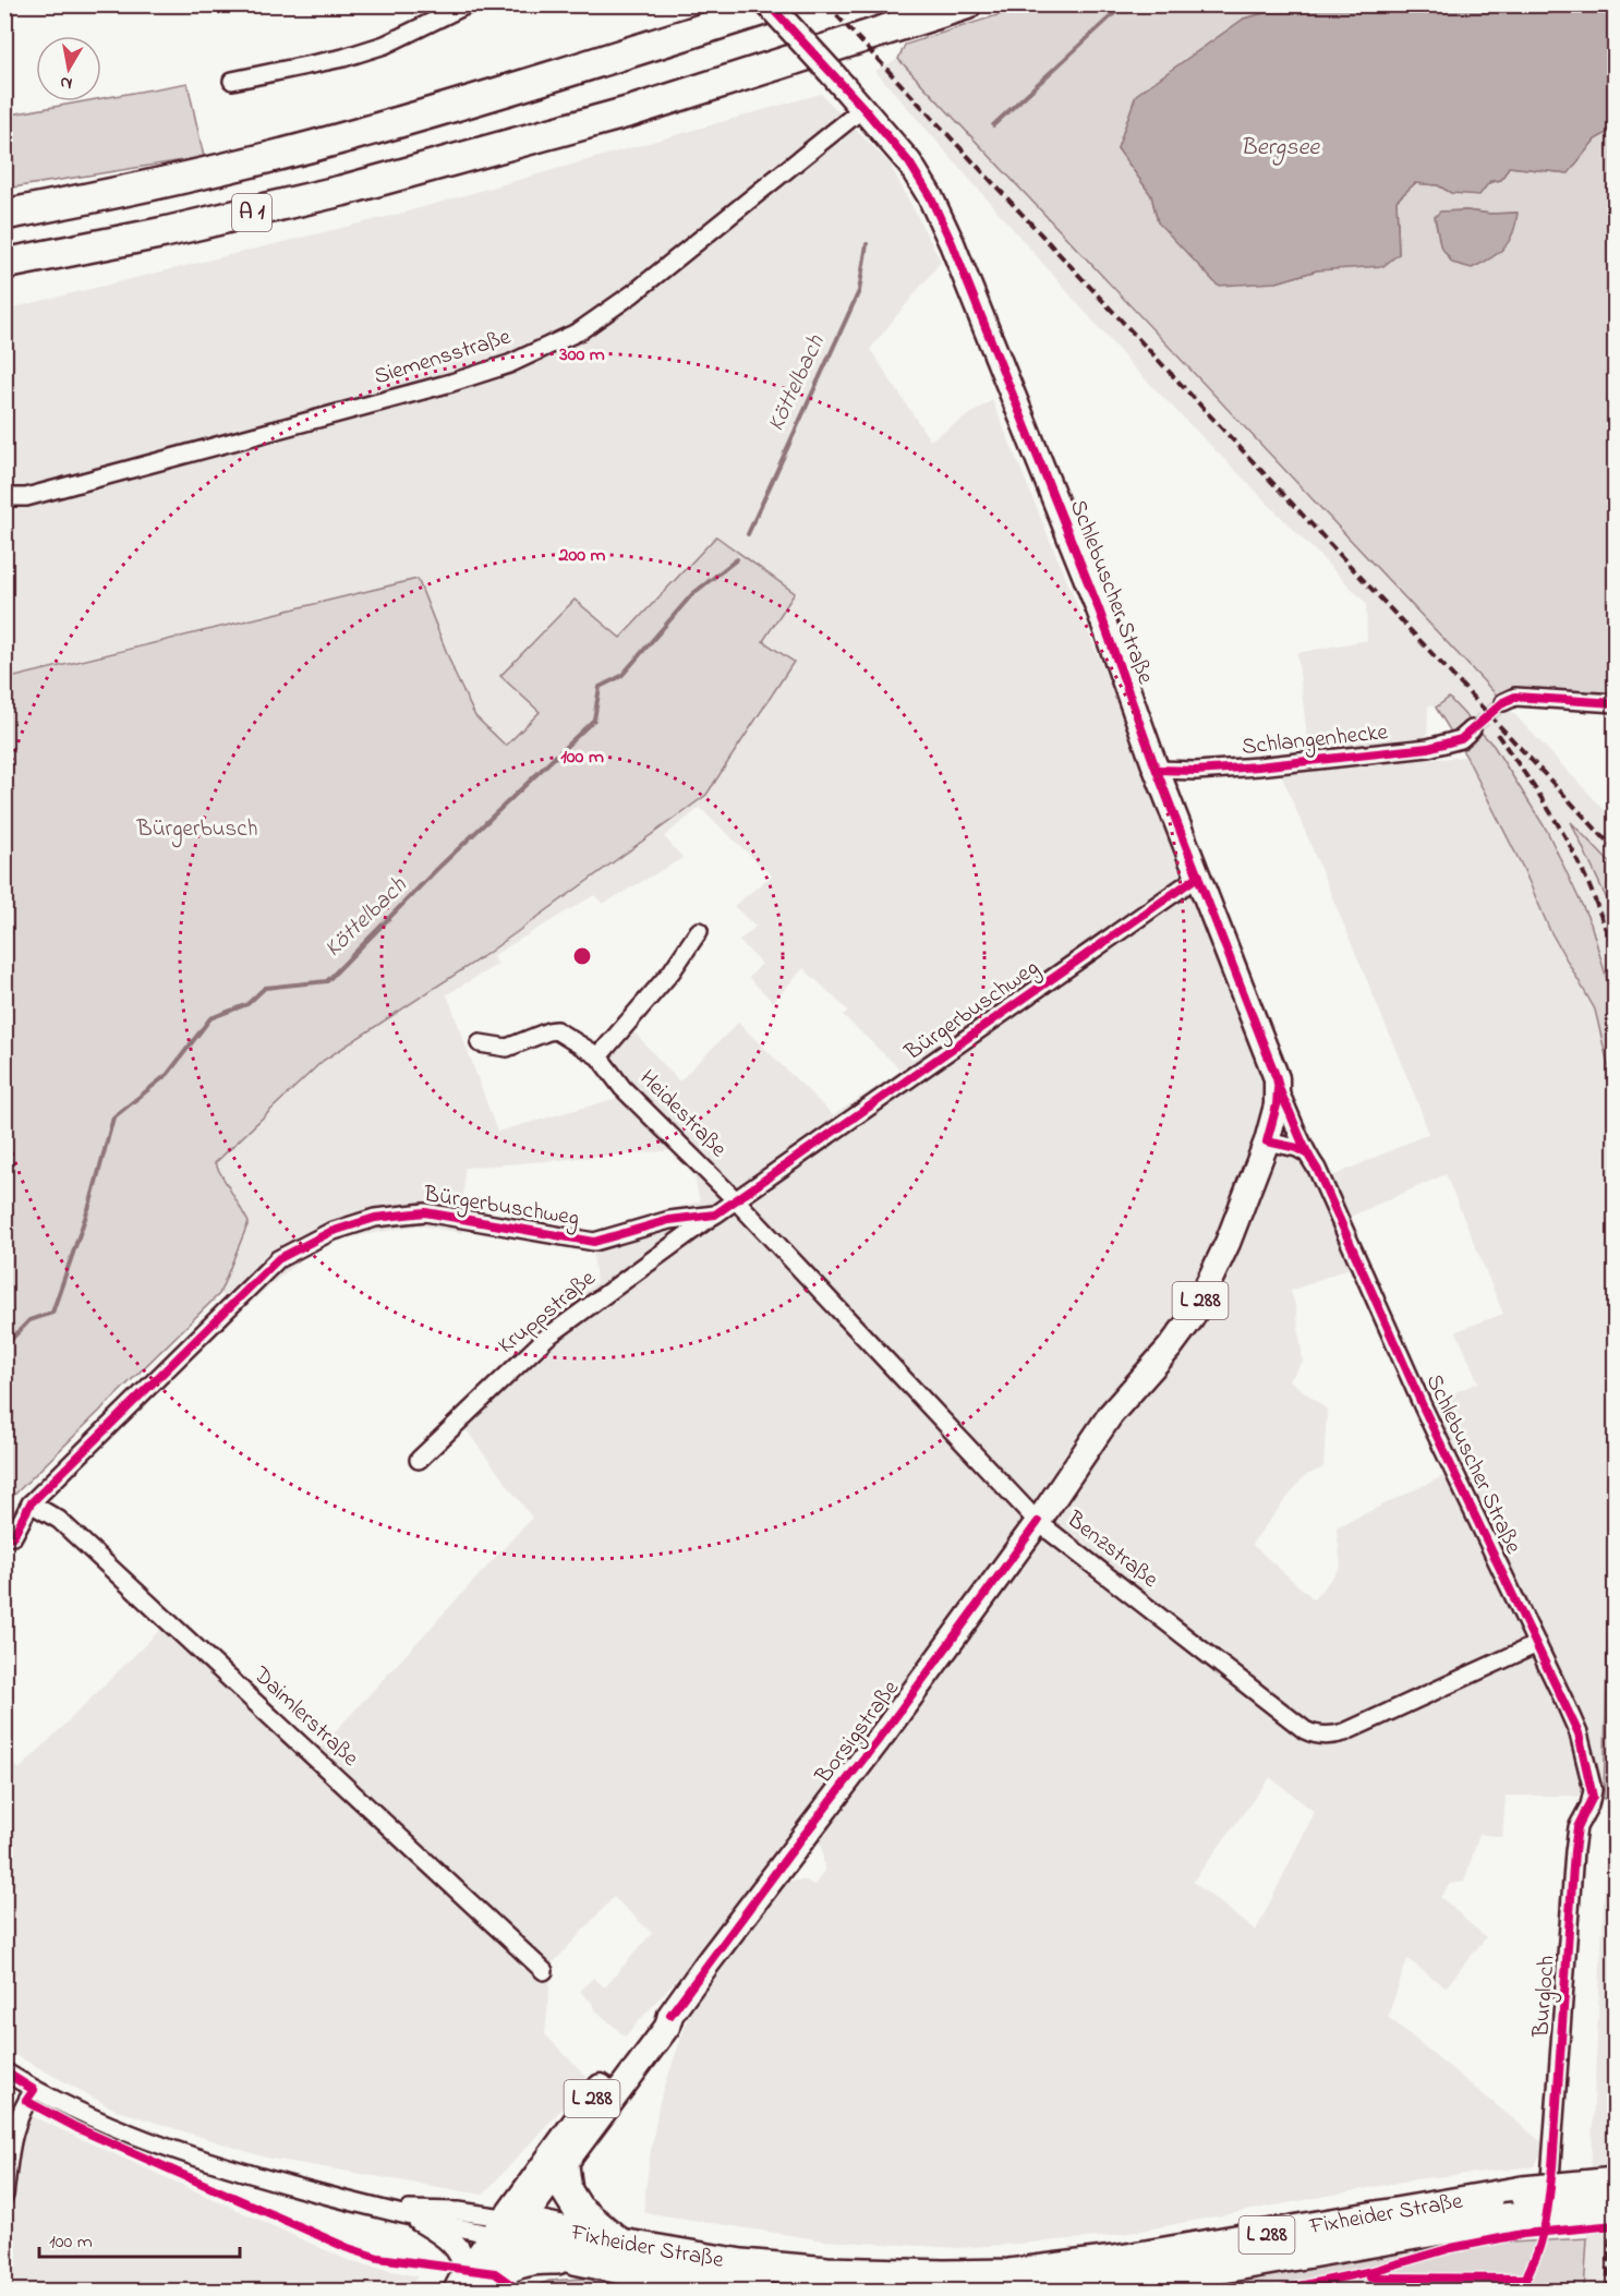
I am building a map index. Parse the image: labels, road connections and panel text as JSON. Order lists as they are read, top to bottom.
{
  "streets": {
    "highway": ["A 1", "L 288", "Fixheider Straße"],
    "main road": ["Schlebuscher Straße", "Borsigstraße"],
    "street": [
      "Siemensstraße",
      "Schlangenhecke",
      "Bürgerbuschweg",
      "Heidestraße",
      "Kruppstraße",
      "Benzstraße",
      "Daimlerstraße",
      "Burgloch"
    ]
  },
  "crossings": [
    ["Siemensstraße", "Schlebuscher Straße"],
    ["Schlebuscher Straße", "Schlangenhecke"],
    ["Schlebuscher Straße", "Bürgerbuschweg"],
    ["Schlebuscher Straße", "Benzstraße"],
    ["Schlebuscher Straße", "Borsigstraße"],
    ["Schlebuscher Straße", "Burgloch"],
    ["Bürgerbuschweg", "Heidestraße"],
    ["Bürgerbuschweg", "Kruppstraße"],
    ["Bürgerbuschweg", "Benzstraße"],
    ["Bürgerbuschweg", "Daimlerstraße"],
    ["Heidestraße", "Benzstraße"],
    ["L 288", "Borsigstraße"],
    ["L 288", "Fixheider Straße"],
    ["Benzstraße", "Borsigstraße"],
    ["Burgloch", "Fixheider Straße"]
  ],
  "water": ["Bergsee", "Köttelbach"],
  "parks": ["Bürgerbusch"],
  "scale_bar": "100 m",
  "north": "bottom",
  "rings": ["300 m", "200 m", "100 m"]
}
